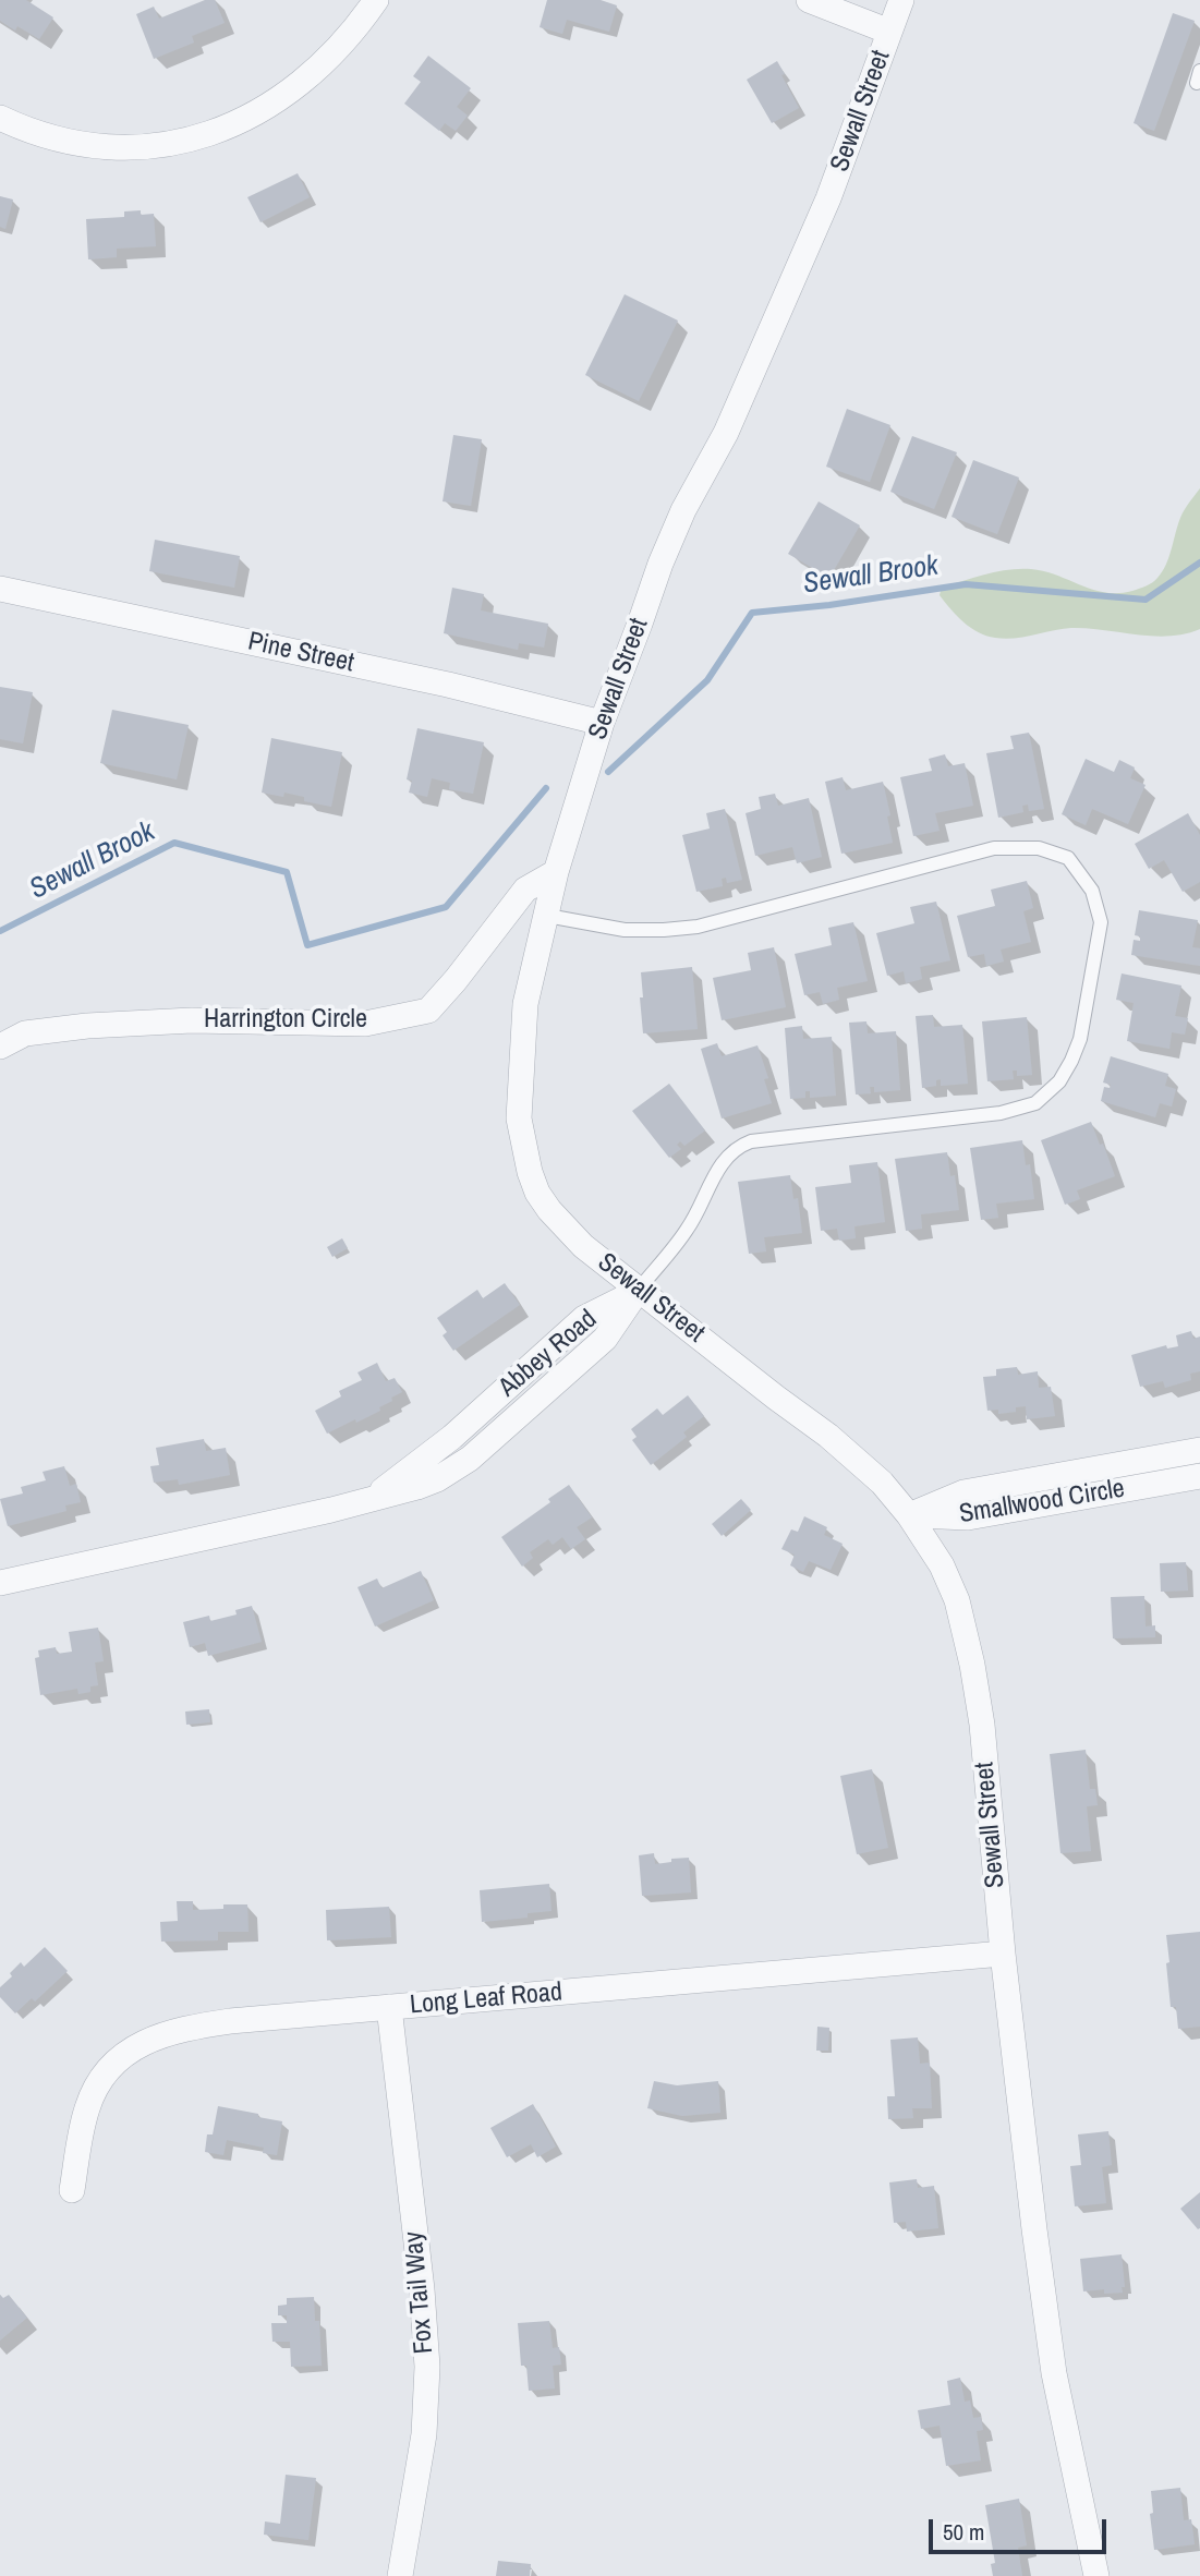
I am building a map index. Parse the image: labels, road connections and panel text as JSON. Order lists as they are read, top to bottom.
{
  "streets": {
    "street": [
      "Sewall Street",
      "Pine Street",
      "Harrington Circle",
      "Abbey Road",
      "Smallwood Circle",
      "Long Leaf Road",
      "Fox Tail Way"
    ]
  },
  "crossings": [
    ["Sewall Street", "Pine Street"],
    ["Sewall Street", "Harrington Circle"],
    ["Sewall Street", "Abbey Road"],
    ["Sewall Street", "Smallwood Circle"],
    ["Sewall Street", "Long Leaf Road"],
    ["Long Leaf Road", "Fox Tail Way"]
  ],
  "water": ["Sewall Brook"],
  "scale_bar": "50 m"
}
